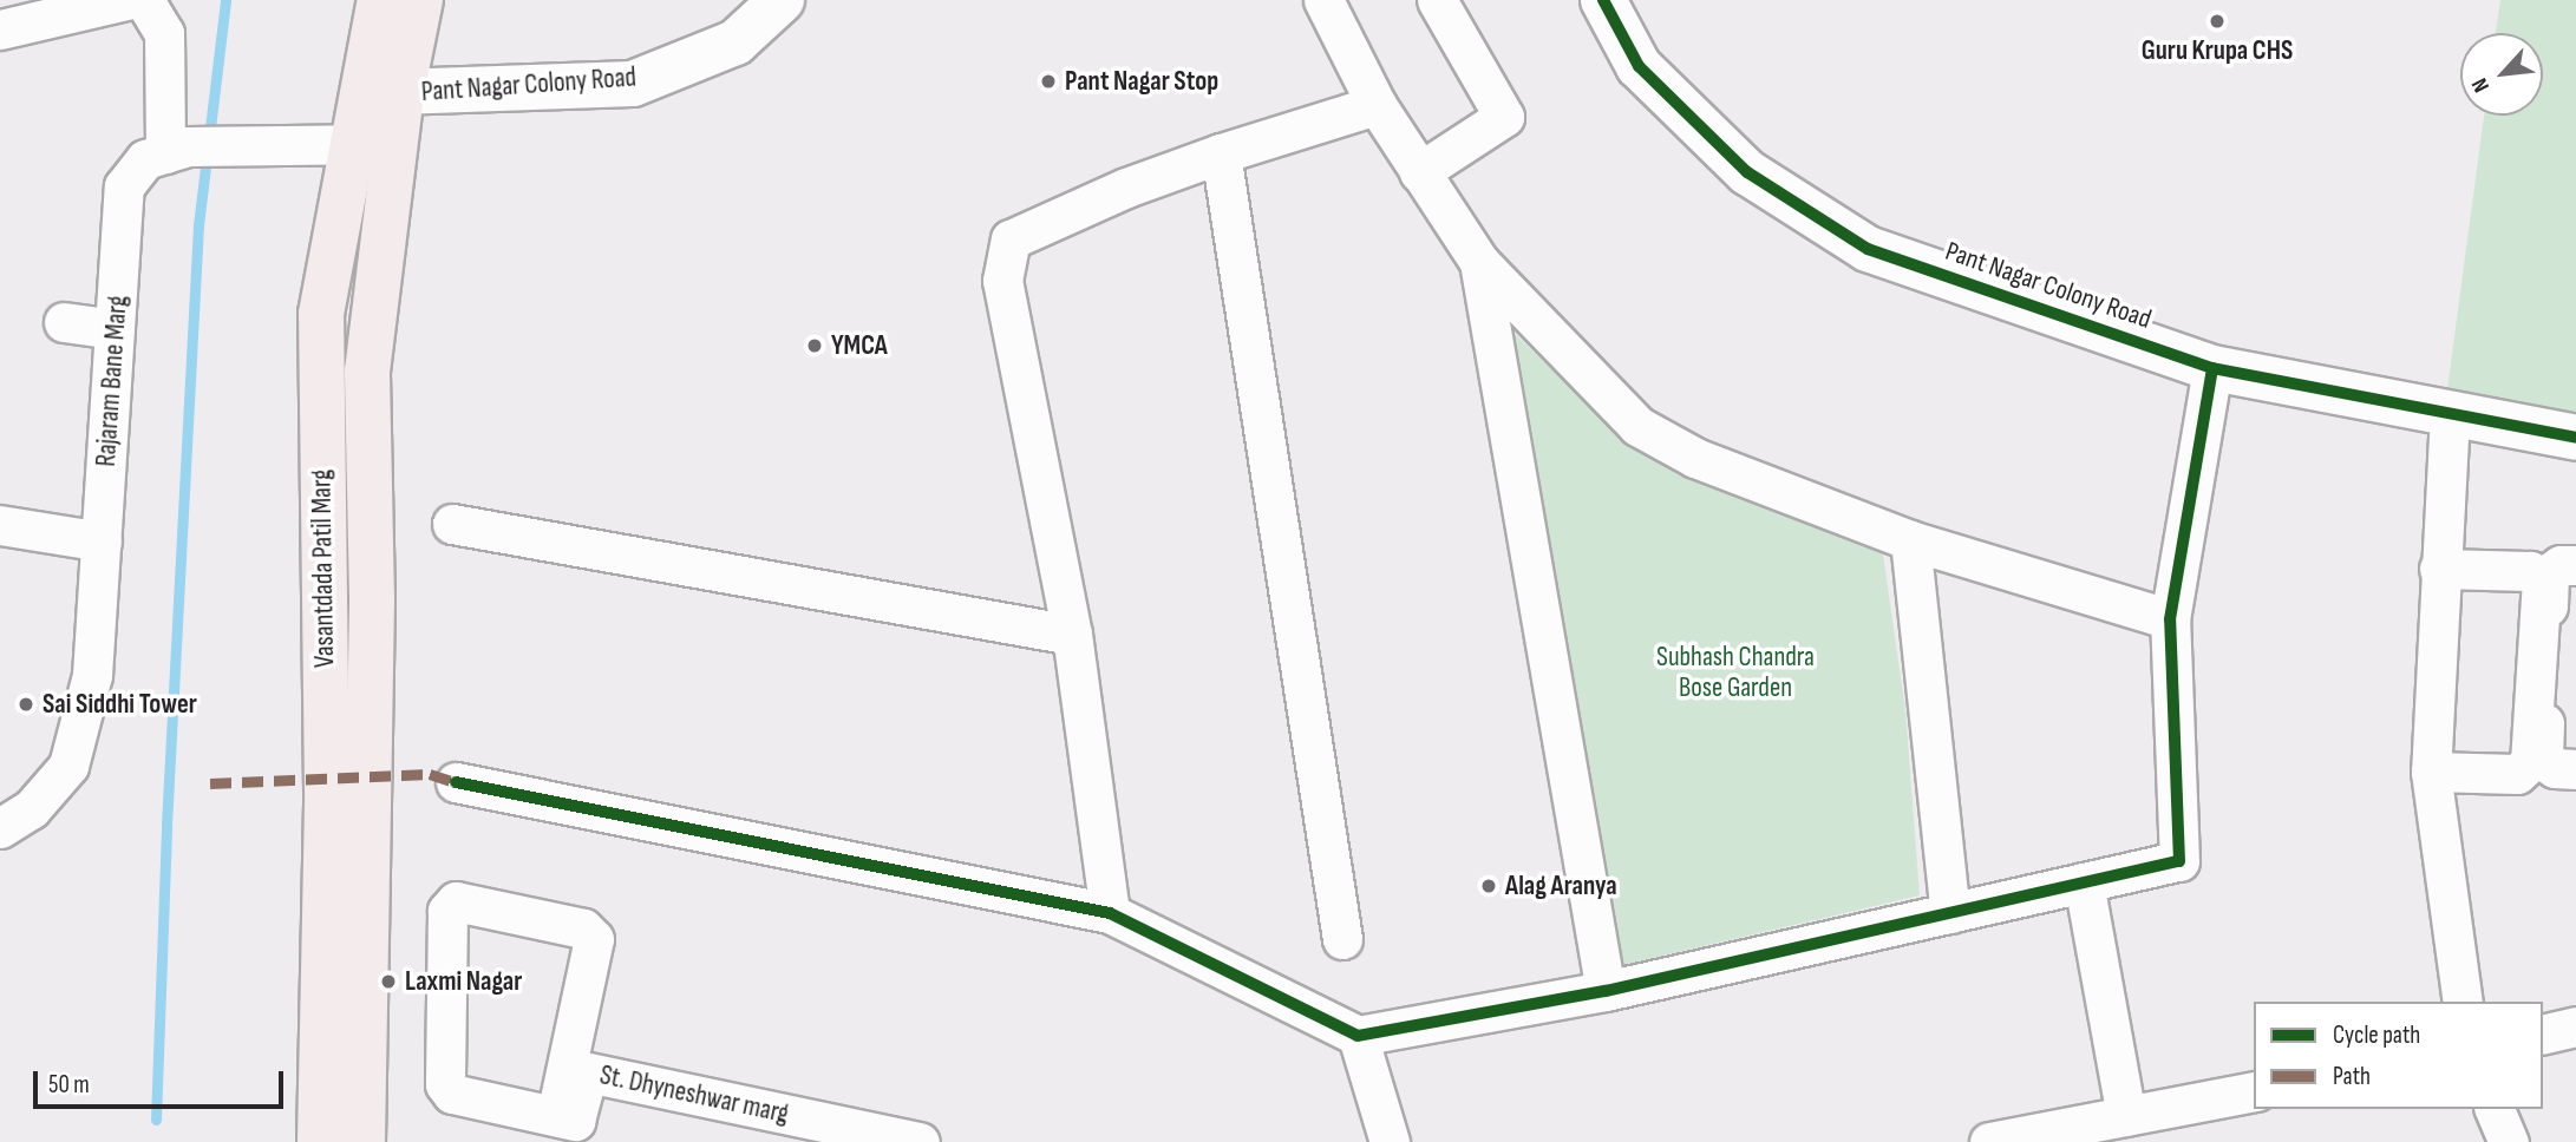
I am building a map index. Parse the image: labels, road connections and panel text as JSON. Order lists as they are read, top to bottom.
{
  "streets": {
    "main road": ["Vasantdada Patil Marg"],
    "street": ["Pant Nagar Colony Road", "Rajaram Bane Marg", "St. Dhyneshwar marg"]
  },
  "crossings": [
    ["Pant Nagar Colony Road", "Vasantdada Patil Marg"],
    ["Rajaram Bane Marg", "Vasantdada Patil Marg"]
  ],
  "parks": ["Subhash Chandra Bose Garden"],
  "places": [
    "Guru Krupa CHS",
    "Pant Nagar Stop",
    "YMCA",
    "Sai Siddhi Tower",
    "Alag Aranya",
    "Laxmi Nagar"
  ],
  "legend": ["Cycle path", "Path"],
  "scale_bar": "50 m",
  "north": "bottom left"
}
